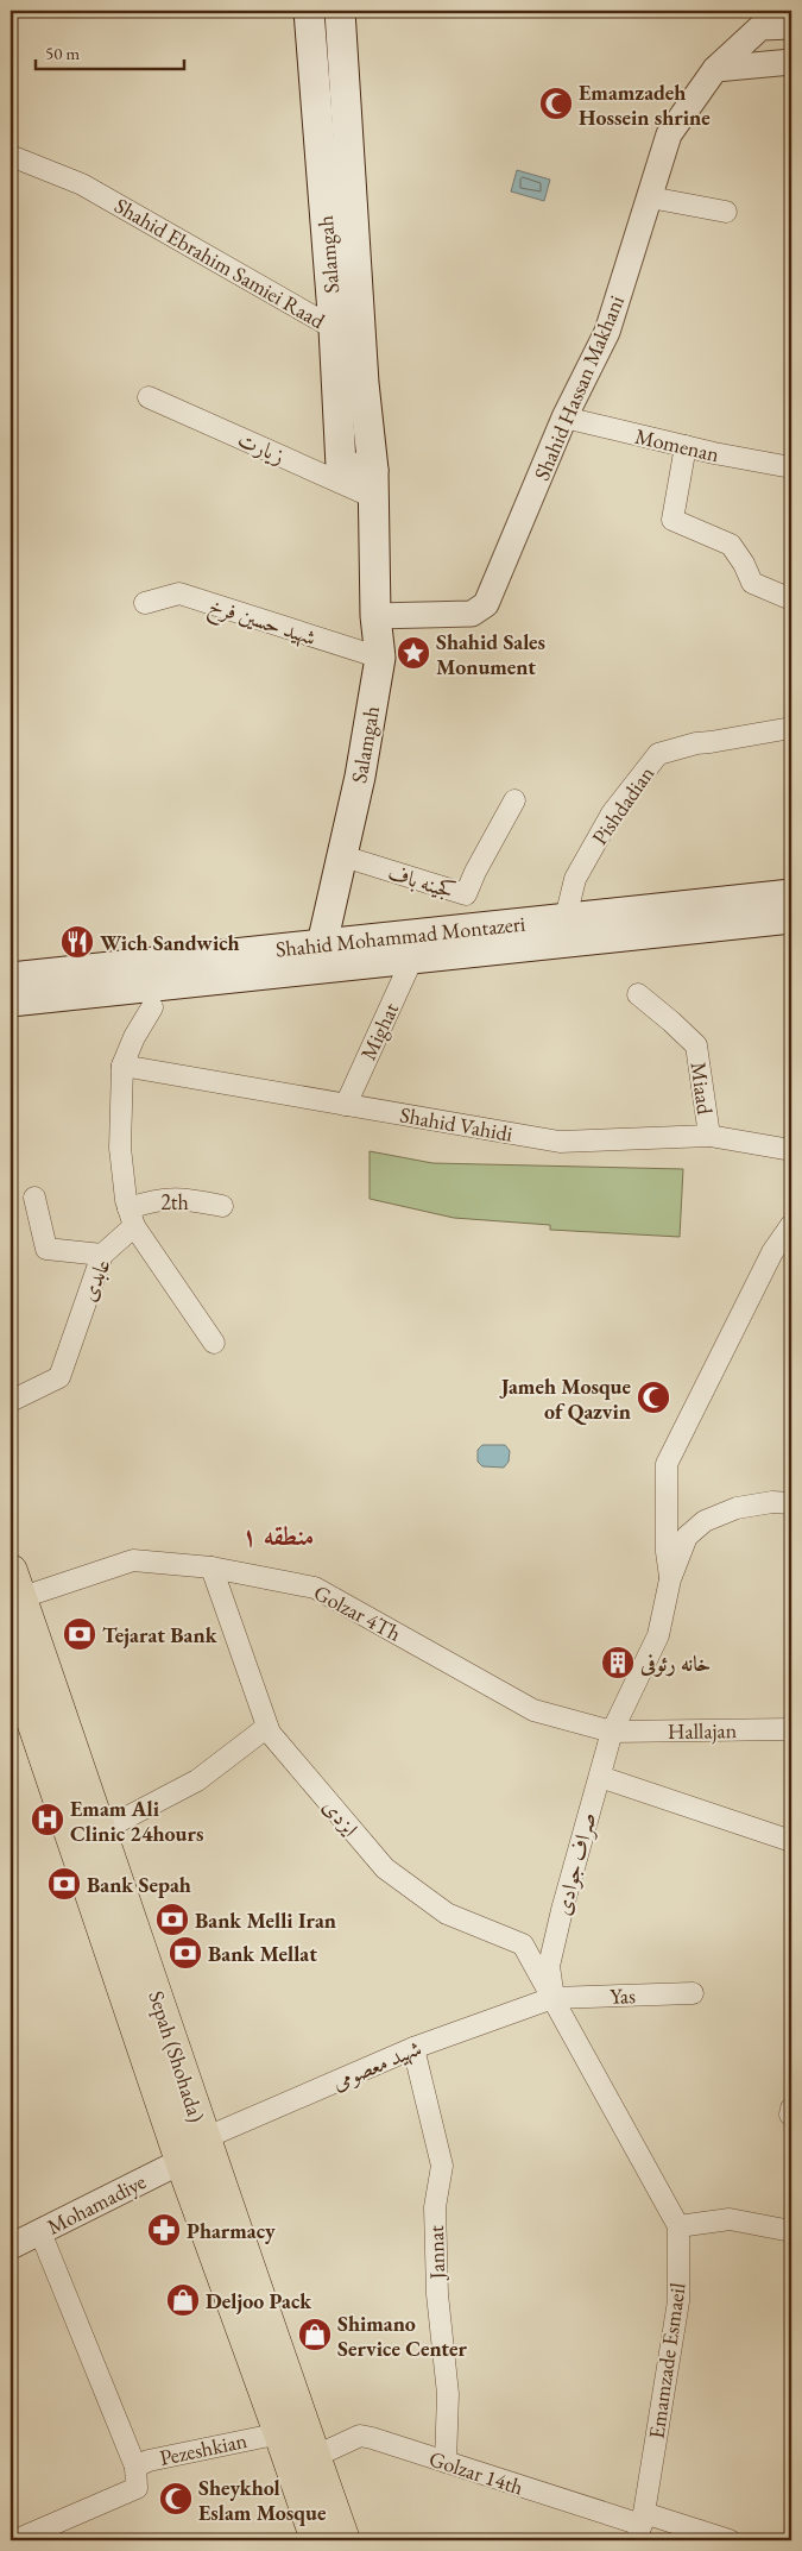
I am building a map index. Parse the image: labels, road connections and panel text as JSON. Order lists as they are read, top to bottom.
{
  "streets": {
    "main road": ["Salamgah", "Shahid Mohammad Montazeri", "Sepah (Shohada)"],
    "street": [
      "Shahid Ebrahim Samiei Raad",
      "Shahid Hassan Makhani",
      "Momenan",
      "زیارت",
      "شهید حسین فرخ",
      "Pishdadian",
      "کجینه باف",
      "Mighat",
      "Miaad",
      "Shahid Vahidi",
      "2th",
      "عابدی",
      "Golzar 4Th",
      "Hallajan",
      "ایزدی",
      "صراف جوادی",
      "Yas",
      "شهید معصومی",
      "Mohamadiye",
      "Jannat",
      "Emamzade Esmaeil",
      "Pezeshkian",
      "Golzar 14th"
    ]
  },
  "crossings": [
    ["Salamgah", "Shahid Ebrahim Samiei Raad"],
    ["Salamgah", "Shahid Hassan Makhani"],
    ["Salamgah", "زیارت"],
    ["Salamgah", "شهید حسین فرخ"],
    ["Salamgah", "کجینه باف"],
    ["Salamgah", "Shahid Mohammad Montazeri"],
    ["Shahid Hassan Makhani", "Momenan"],
    ["Pishdadian", "Shahid Mohammad Montazeri"],
    ["Shahid Mohammad Montazeri", "Mighat"],
    ["Mighat", "Shahid Vahidi"],
    ["Miaad", "Shahid Vahidi"],
    ["2th", "عابدی"],
    ["Golzar 4Th", "Hallajan"],
    ["Golzar 4Th", "ایزدی"],
    ["Golzar 4Th", "صراف جوادی"],
    ["Golzar 4Th", "Sepah (Shohada)"],
    ["Hallajan", "صراف جوادی"],
    ["ایزدی", "صراف جوادی"],
    ["ایزدی", "Yas"],
    ["ایزدی", "شهید معصومی"],
    ["ایزدی", "Emamzade Esmaeil"],
    ["صراف جوادی", "Yas"],
    ["صراف جوادی", "شهید معصومی"],
    ["صراف جوادی", "Emamzade Esmaeil"],
    ["Yas", "شهید معصومی"],
    ["Yas", "Emamzade Esmaeil"],
    ["Sepah (Shohada)", "شهید معصومی"],
    ["Sepah (Shohada)", "Mohamadiye"],
    ["Sepah (Shohada)", "Pezeshkian"],
    ["Sepah (Shohada)", "Golzar 14th"],
    ["شهید معصومی", "Jannat"],
    ["شهید معصومی", "Emamzade Esmaeil"],
    ["Jannat", "Golzar 14th"],
    ["Emamzade Esmaeil", "Golzar 14th"]
  ],
  "districts": ["منطقه ۱"],
  "places": {
    "mosque": ["Emamzadeh Hossein shrine", "Jameh Mosque of Qazvin", "Sheykhol Eslam Mosque"],
    "place": ["Shahid Sales Monument"],
    "restaurant": ["Wich Sandwich"],
    "bank": [
      "Tejarat Bank",
      "Bank Sepah",
      "Bank Melli Iran",
      "Bank Mellat"
    ],
    "building": ["خانه رئوفی"],
    "hospital": ["Emam Ali Clinic 24hours"],
    "pharmacy": ["Pharmacy"],
    "shop": ["Deljoo Pack", "Shimano Service Center"]
  },
  "scale_bar": "50 m"
}
